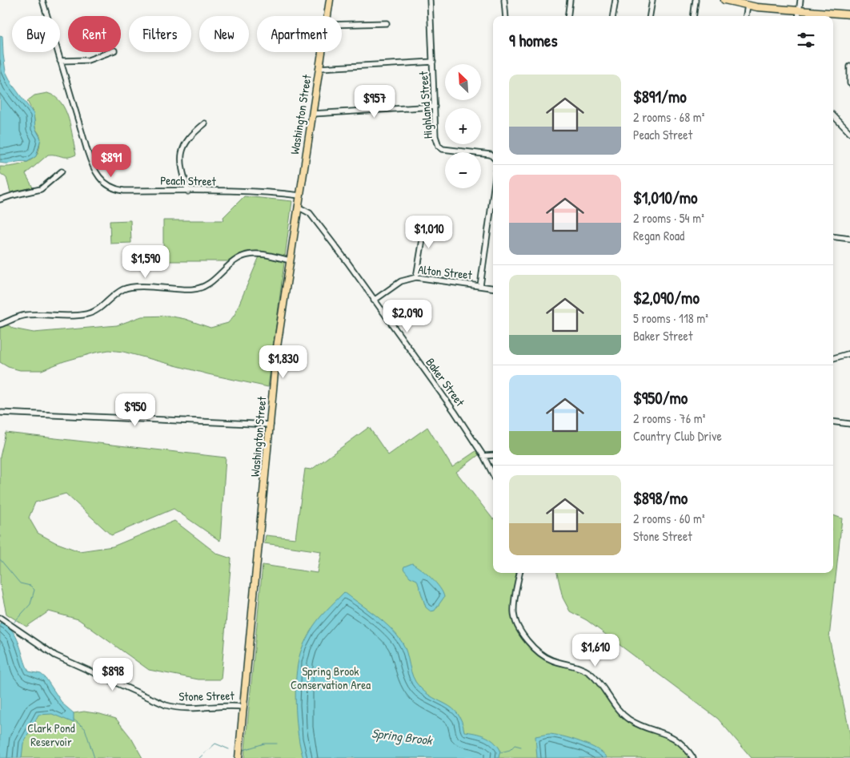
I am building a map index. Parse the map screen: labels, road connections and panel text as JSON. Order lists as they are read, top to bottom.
{
  "streets": {
    "main road": ["Washington Street"],
    "street": [
      "Highland Street",
      "Peach Street",
      "Alton Street",
      "Baker Street",
      "Stone Street"
    ]
  },
  "crossings": [
    ["Washington Street", "Peach Street"],
    ["Washington Street", "Baker Street"],
    ["Washington Street", "Stone Street"],
    ["Alton Street", "Baker Street"]
  ],
  "water": ["Spring Brook"],
  "parks": ["Spring Brook Conservation Area", "Clark Pond Reservoir"],
  "north": "top left",
  "page": {
    "chip": [
      "Buy",
      "Rent",
      "Filters",
      "New",
      "Apartment"
    ],
    "heading": "9 homes",
    "map_buttons": ["+", "−"],
    "list": [
      {
        "name": "$891/mo",
        "note": "2 rooms · 68 m² · Peach Street"
      },
      {
        "name": "$1,010/mo",
        "note": "2 rooms · 54 m² · Regan Road"
      },
      {
        "name": "$2,090/mo",
        "note": "5 rooms · 118 m² · Baker Street"
      },
      {
        "name": "$950/mo",
        "note": "2 rooms · 76 m² · Country Club Drive"
      },
      {
        "name": "$898/mo",
        "note": "2 rooms · 60 m² · Stone Street"
      }
    ],
    "price": [
      "$957",
      "$891",
      "$1,010",
      "$1,590",
      "$2,090",
      "$1,830",
      "$950",
      "$1,610",
      "$898"
    ]
  }
}
